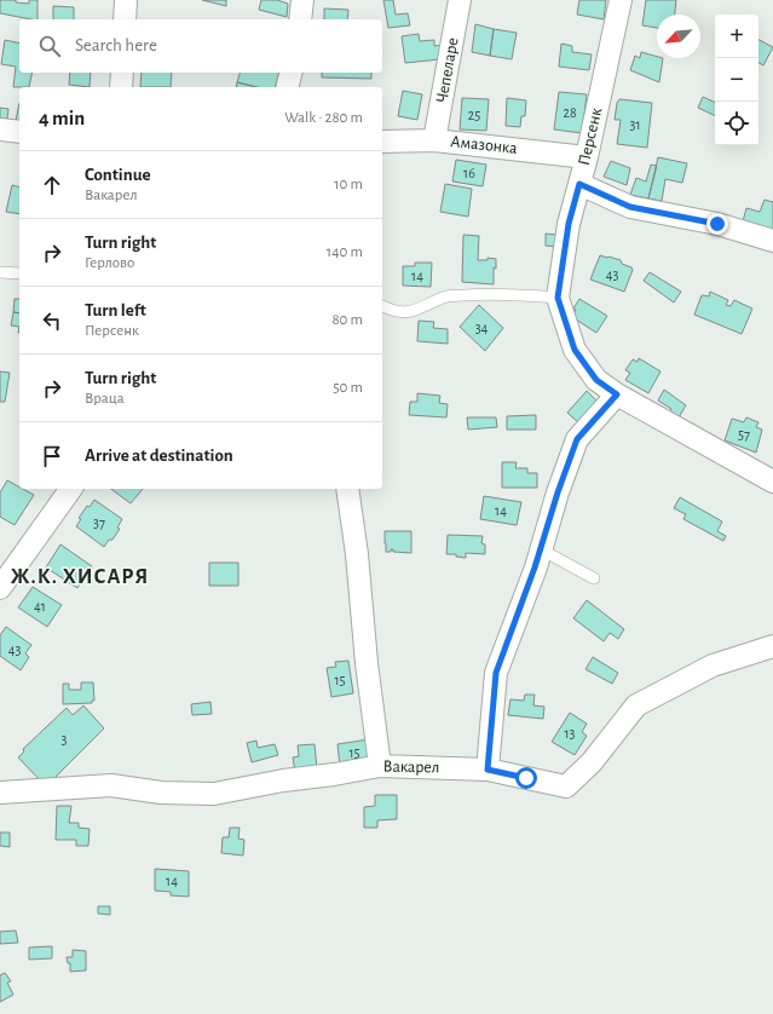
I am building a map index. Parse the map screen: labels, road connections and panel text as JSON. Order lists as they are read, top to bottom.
{
  "streets": {
    "street": [
      "Чепеларе",
      "Персенк",
      "Амазонка",
      "Вакарел"
    ]
  },
  "crossings": [
    ["Чепеларе", "Амазонка"],
    ["Персенк", "Амазонка"]
  ],
  "districts": ["Ж.К. ХИСАРЯ"],
  "house_numbers": [
    "28",
    "25",
    "31",
    "16",
    "43",
    "14",
    "34",
    "57",
    "14",
    "37",
    "41",
    "43",
    "15",
    "13",
    "3",
    "15",
    "14"
  ],
  "north": "bottom left",
  "page": {
    "map_buttons": ["+", "−"],
    "search": "Search here",
    "heading": ["4 min", "Walk · 280 m"],
    "list": [
      ["Continue", "Вакарел", "10 m"],
      ["Turn right", "Герлово", "140 m"],
      ["Turn left", "Персенк", "80 m"],
      ["Turn right", "Враца", "50 m"],
      "Arrive at destination"
    ]
  }
}
